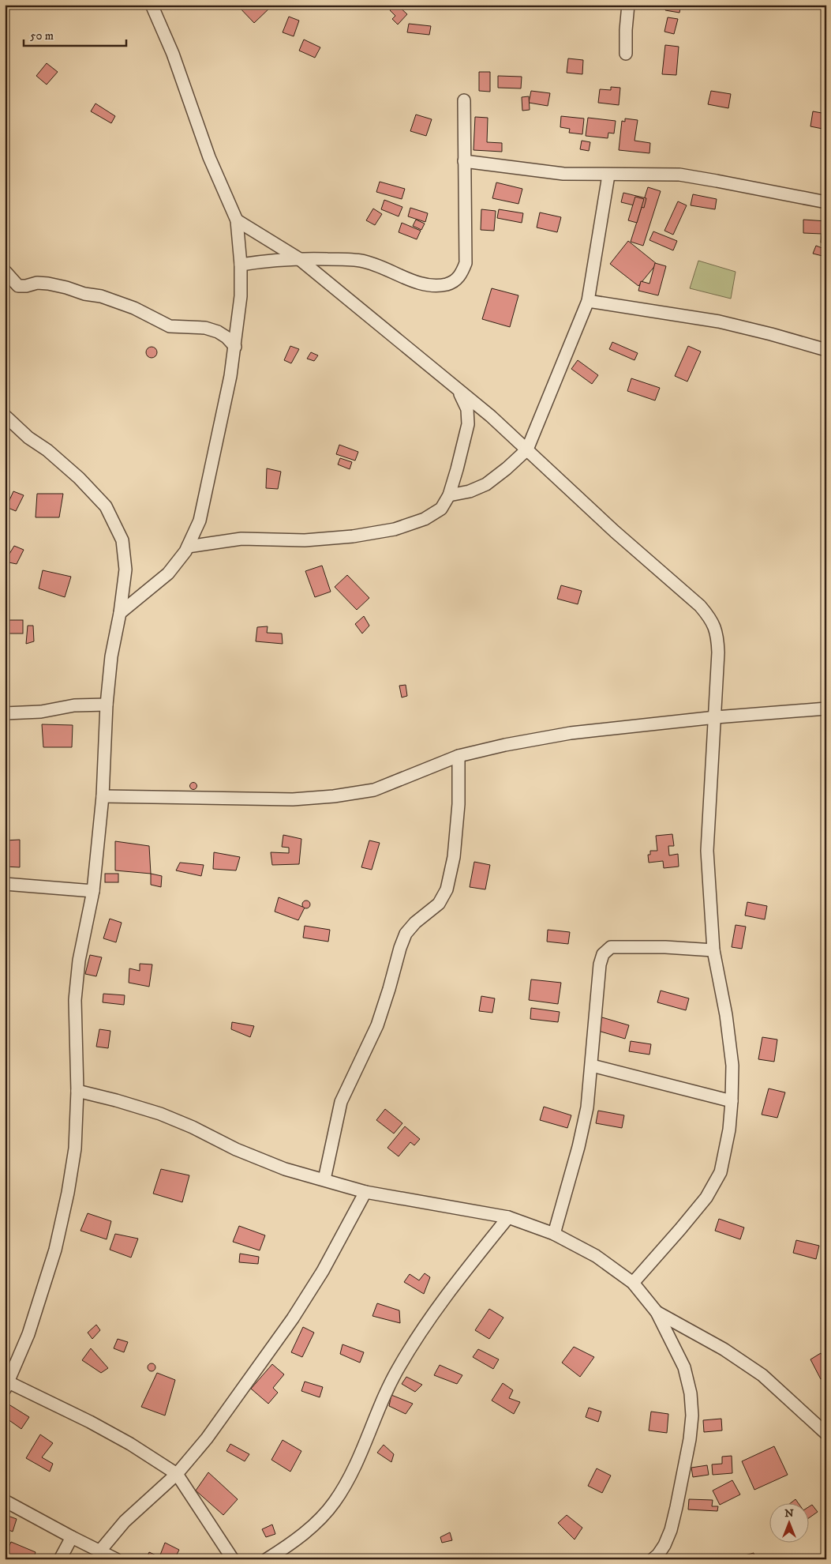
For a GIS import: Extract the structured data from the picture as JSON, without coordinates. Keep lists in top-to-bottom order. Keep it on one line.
{"scale_bar":"50 m","north":"top"}
